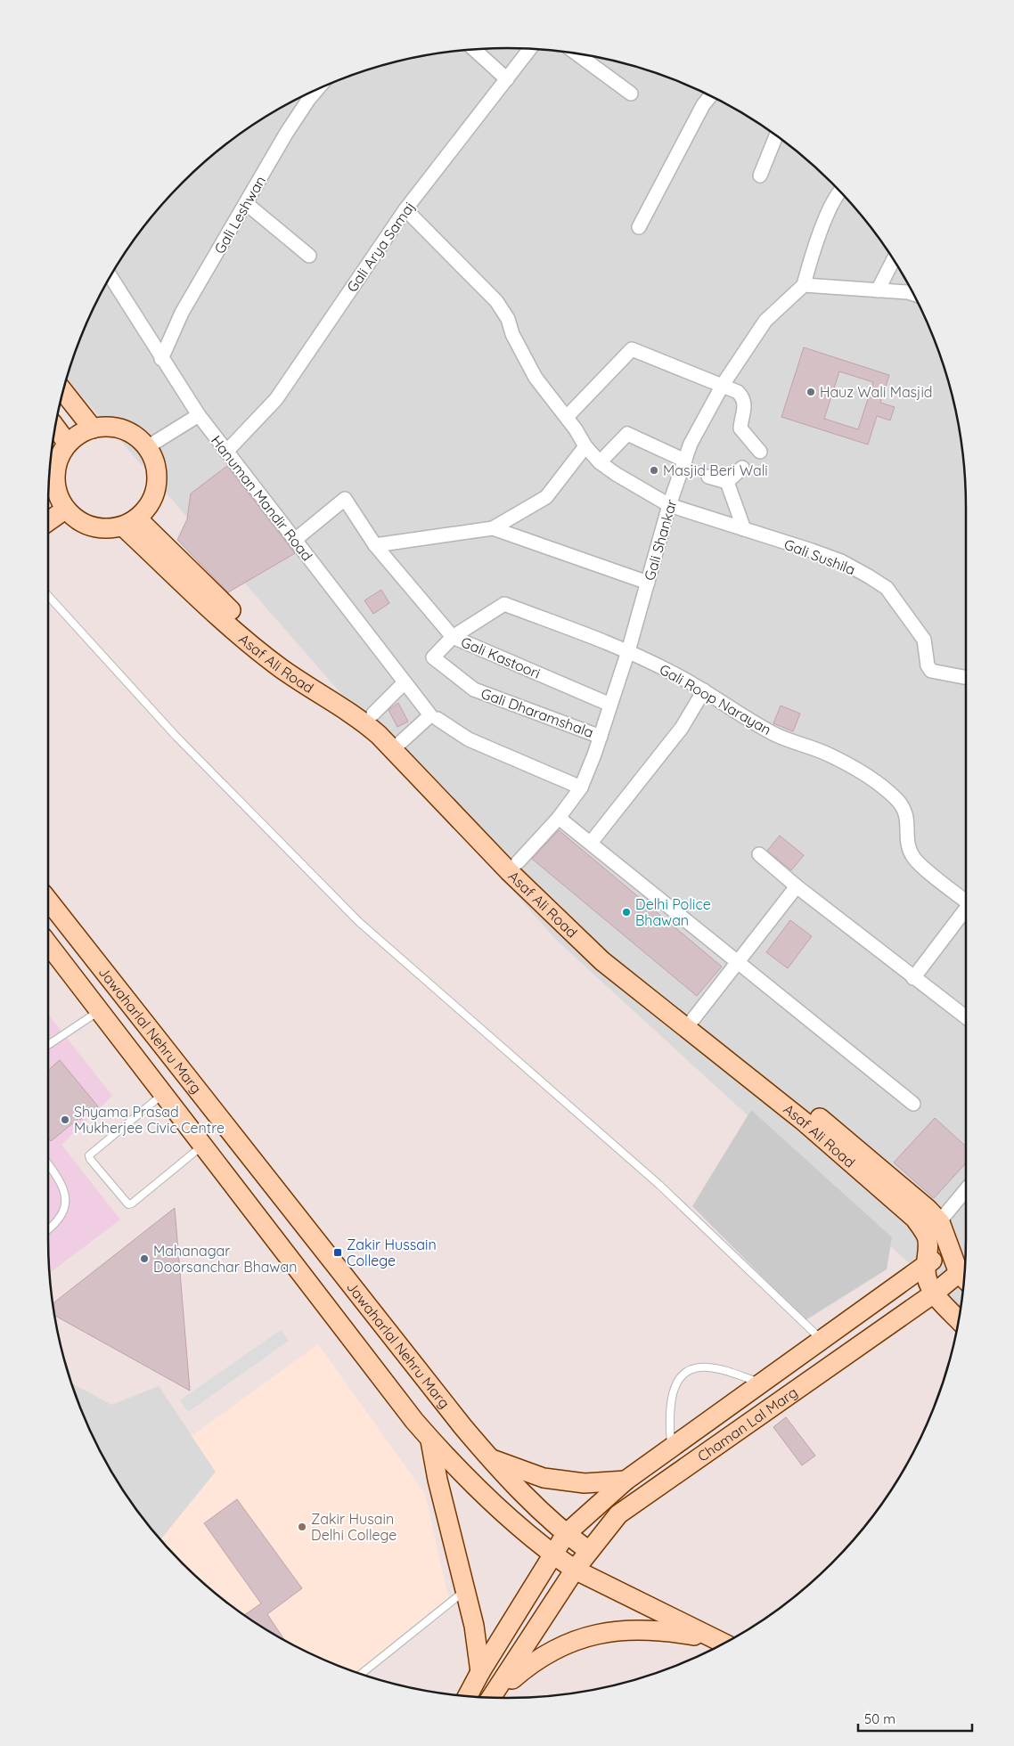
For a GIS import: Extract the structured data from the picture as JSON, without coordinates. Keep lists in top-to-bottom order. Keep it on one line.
{"streets":{"main road":["Asaf Ali Road","Jawaharlal Nehru Marg","Chaman Lal Marg"],"street":["Gali Leshwan","Gali Arya Samaj","Hanuman Mandir Road","Gali Shankar","Gali Sushila","Gali Kastoori","Gali Roop Narayan","Gali Dharamshala"]},"crossings":[["Gali Leshwan","Hanuman Mandir Road"],["Gali Arya Samaj","Hanuman Mandir Road"],["Gali Arya Samaj","Gali Sushila"],["Hanuman Mandir Road","Gali Shankar"],["Hanuman Mandir Road","Gali Kastoori"],["Gali Shankar","Gali Sushila"],["Gali Shankar","Gali Kastoori"],["Gali Shankar","Asaf Ali Road"],["Gali Shankar","Gali Roop Narayan"],["Gali Shankar","Gali Dharamshala"],["Gali Kastoori","Gali Roop Narayan"],["Gali Kastoori","Gali Dharamshala"],["Asaf Ali Road","Chaman Lal Marg"],["Gali Roop Narayan","Gali Dharamshala"],["Jawaharlal Nehru Marg","Chaman Lal Marg"]],"places":{"other":["Hauz Wali Masjid","Masjid Beri Wali","Delhi Police Bhawan","Shyama Prasad Mukherjee Civic Centre","Mahanagar Doorsanchar Bhawan","Zakir Husain Delhi College"],"transit":["Zakir Hussain College"]},"scale_bar":"50 m"}
